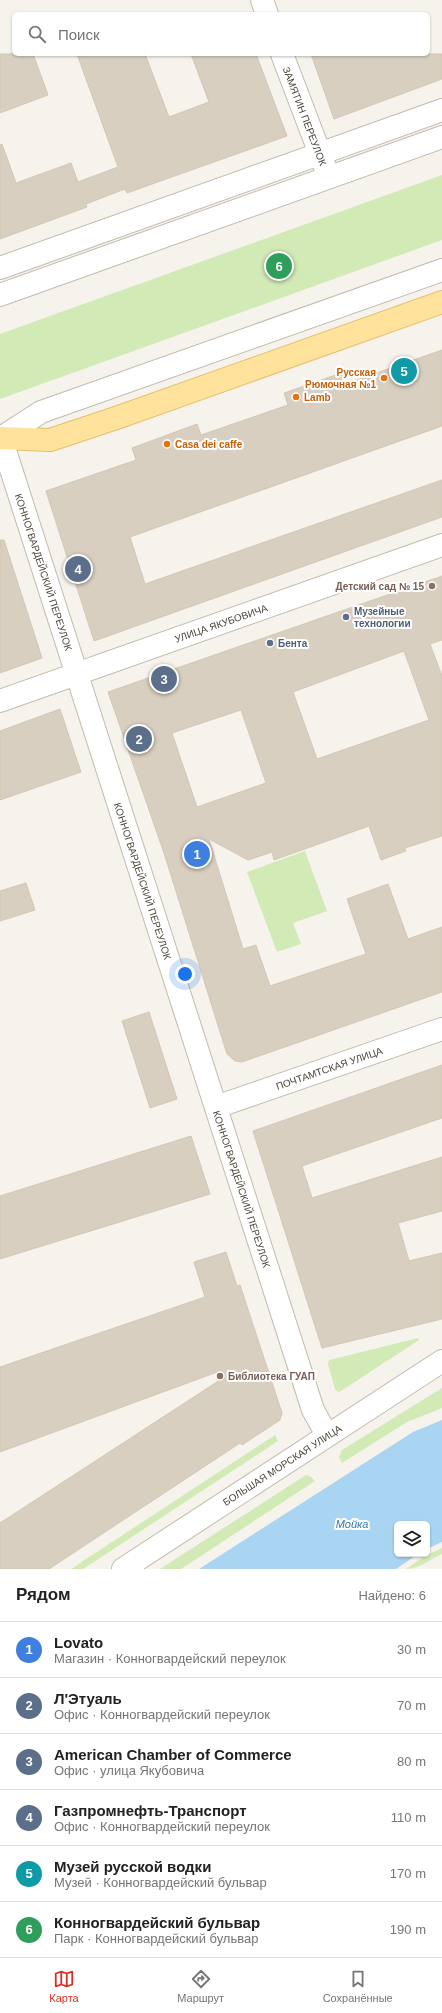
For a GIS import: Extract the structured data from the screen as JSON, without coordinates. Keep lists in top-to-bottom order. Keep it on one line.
{"streets":{"street":["ЗАМЯТИН ПЕРЕУЛОК","КОННОГВАРДЕЙСКИЙ ПЕРЕУЛОК","УЛИЦА ЯКУБОВИЧА","ПОЧТАМТСКАЯ УЛИЦА","БОЛЬШАЯ МОРСКАЯ УЛИЦА"]},"crossings":[["КОННОГВАРДЕЙСКИЙ ПЕРЕУЛОК","УЛИЦА ЯКУБОВИЧА"],["КОННОГВАРДЕЙСКИЙ ПЕРЕУЛОК","ПОЧТАМТСКАЯ УЛИЦА"],["КОННОГВАРДЕЙСКИЙ ПЕРЕУЛОК","БОЛЬШАЯ МОРСКАЯ УЛИЦА"]],"water":["Мойка"],"places":["Русская Рюмочная №1","Lamb","Casa dei caffe","Детский сад № 15","Музейные технологии","Бента","Библиотека ГУАП"],"page":{"search":"Поиск","pins":["6","5","4","3","2","1"],"heading":["Рядом","Найдено: 6"],"list":[{"mark":"1","name":"Lovato","note":"Магазин · Конногвардейский переулок","value":"30 m"},{"mark":"2","name":"Л'Этуаль","note":"Офис · Конногвардейский переулок","value":"70 m"},{"mark":"3","name":"American Chamber of Commerce","note":"Офис · улица Якубовича","value":"80 m"},{"mark":"4","name":"Газпромнефть-Транспорт","note":"Офис · Конногвардейский переулок","value":"110 m"},{"mark":"5","name":"Музей русской водки","note":"Музей · Конногвардейский бульвар","value":"170 m"},{"mark":"6","name":"Конногвардейский бульвар","note":"Парк · Конногвардейский бульвар","value":"190 m"}],"nav":["Карта","Маршрут","Сохранённые"]}}
